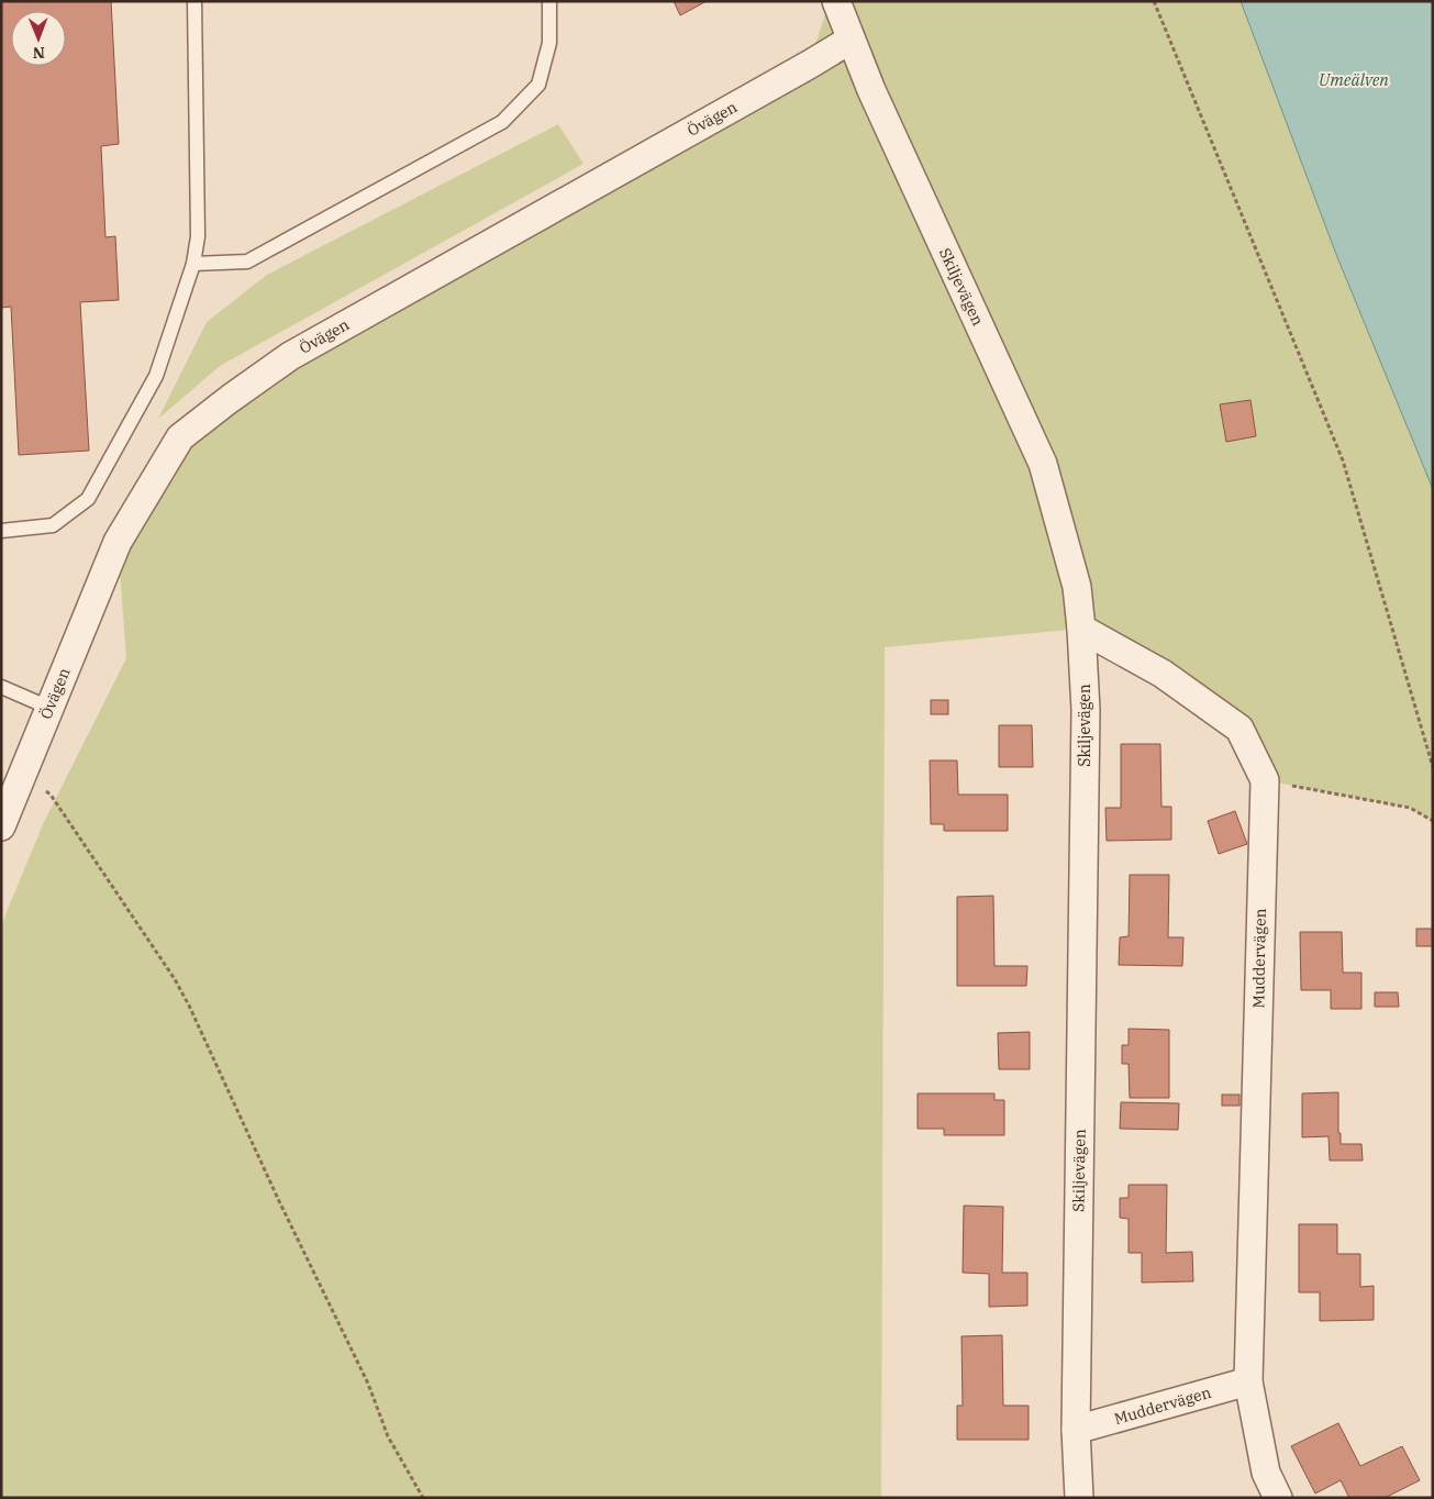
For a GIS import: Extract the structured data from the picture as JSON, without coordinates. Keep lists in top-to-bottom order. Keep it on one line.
{"streets":{"street":["Övägen","Skiljevägen","Muddervägen"]},"crossings":[["Övägen","Skiljevägen"],["Skiljevägen","Muddervägen"]],"water":["Umeälven"],"north":"bottom"}
